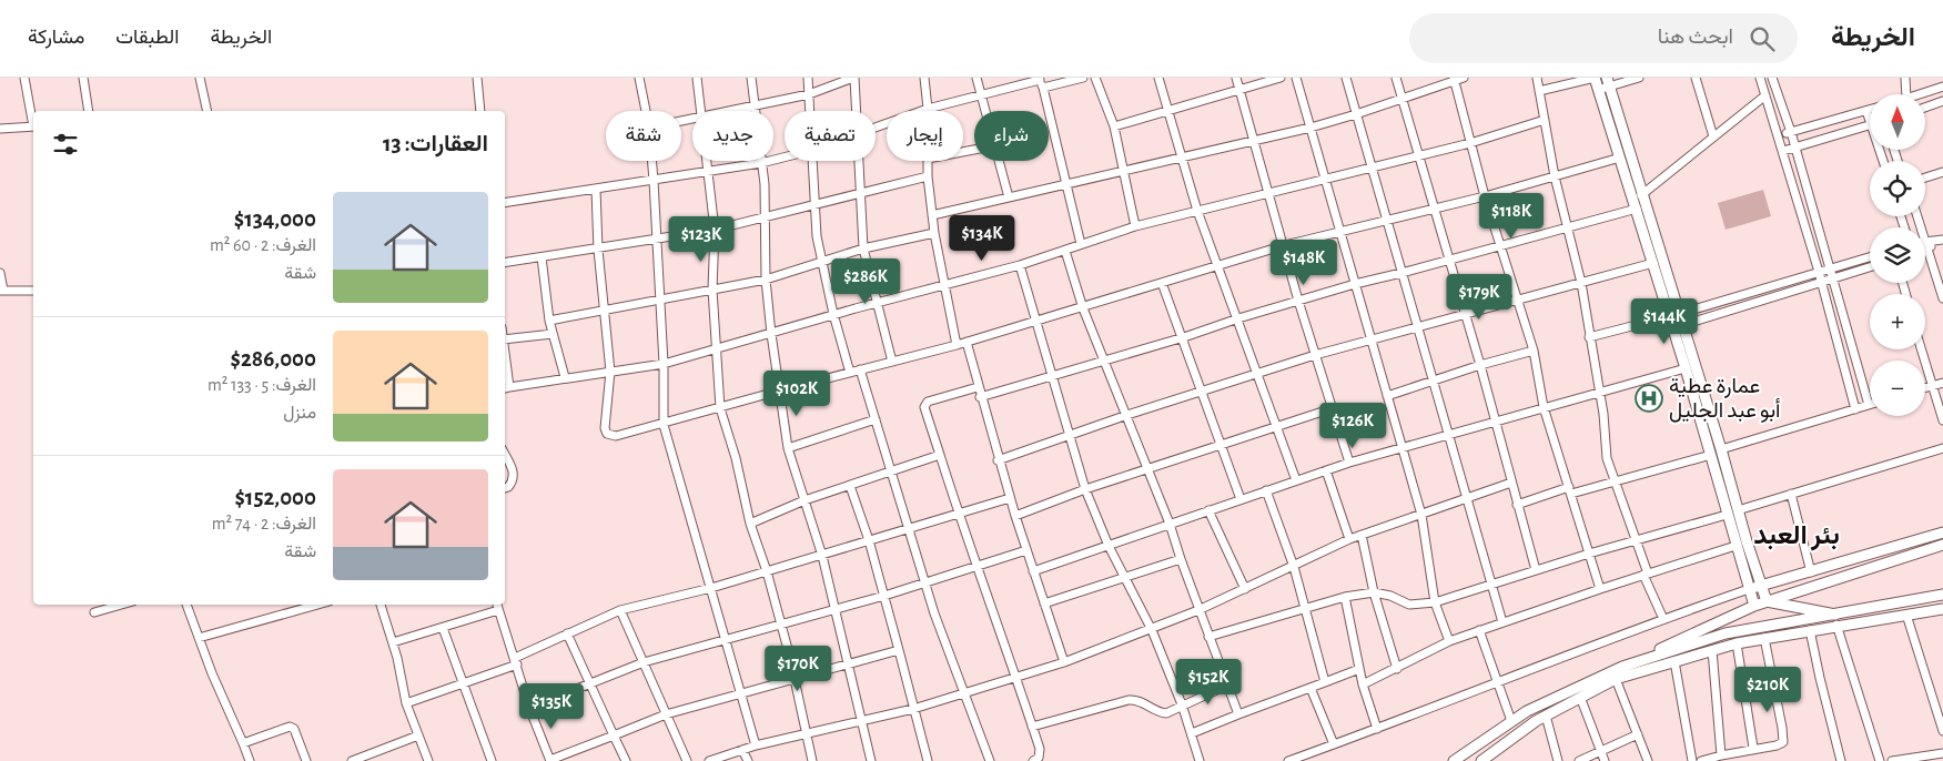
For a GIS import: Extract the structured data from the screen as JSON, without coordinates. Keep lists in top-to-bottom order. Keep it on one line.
{"districts":["بئر العبد"],"places":{"hospital":["عمارة عطية أبو عبد الجليل"]},"north":"top","page":{"header":"الخريطة","search":"ابحث هنا","nav":["الخريطة","الطبقات","مشاركة"],"map_buttons":["+","−"],"chip":["شراء","إيجار","تصفية","جديد","شقة"],"heading":"العقارات: 13","list":[{"name":"$134,000","note":"الغرف: 2 · 60 m² · شقة"},{"name":"$286,000","note":"الغرف: 5 · 133 m² · منزل"},{"name":"$152,000","note":"الغرف: 2 · 74 m² · شقة"}],"price":["$118K","$134K","$123K","$148K","$286K","$179K","$144K","$102K","$126K","$170K","$152K","$210K","$135K"]}}
